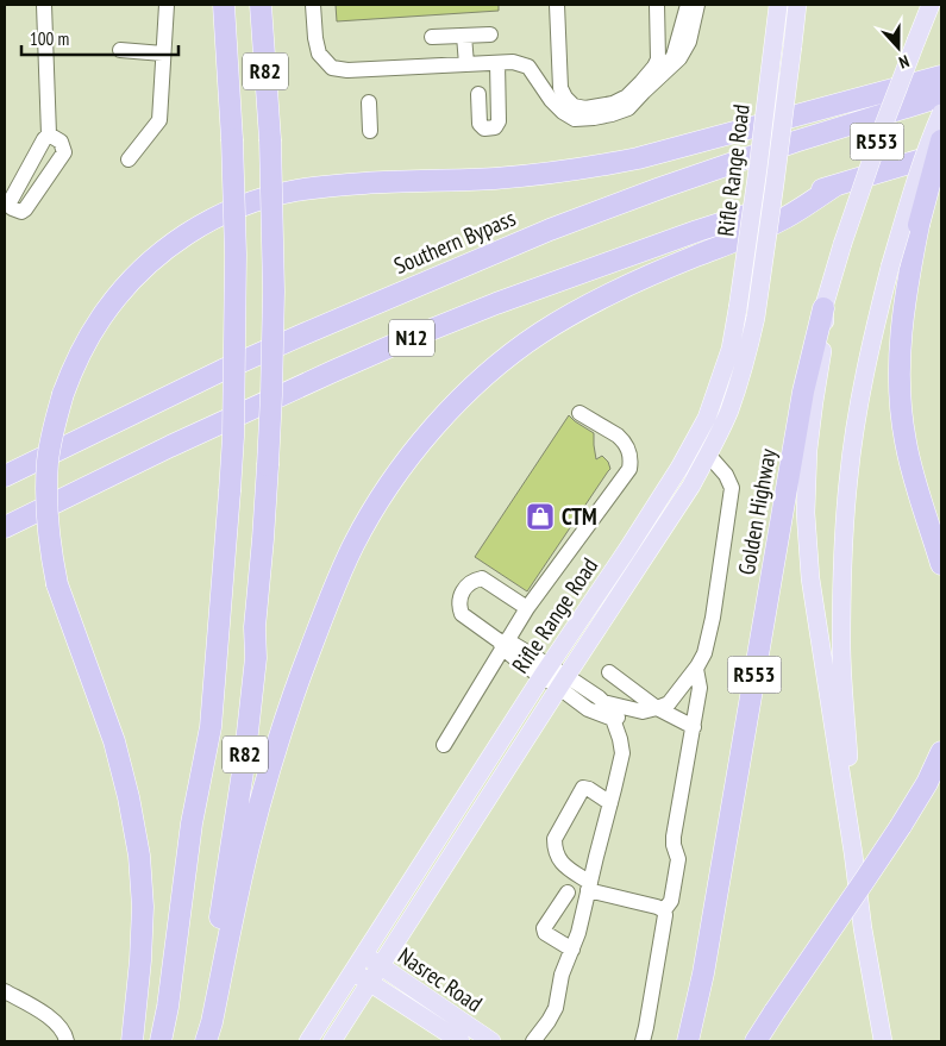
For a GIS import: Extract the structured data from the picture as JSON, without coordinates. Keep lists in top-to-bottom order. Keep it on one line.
{"streets":{"highway":["R82","R553","Southern Bypass","N12","Golden Highway"],"main road":["Rifle Range Road","Nasrec Road"]},"crossings":[["Rifle Range Road","Nasrec Road"]],"places":{"shop":["CTM"]},"scale_bar":"100 m","north":"bottom"}
